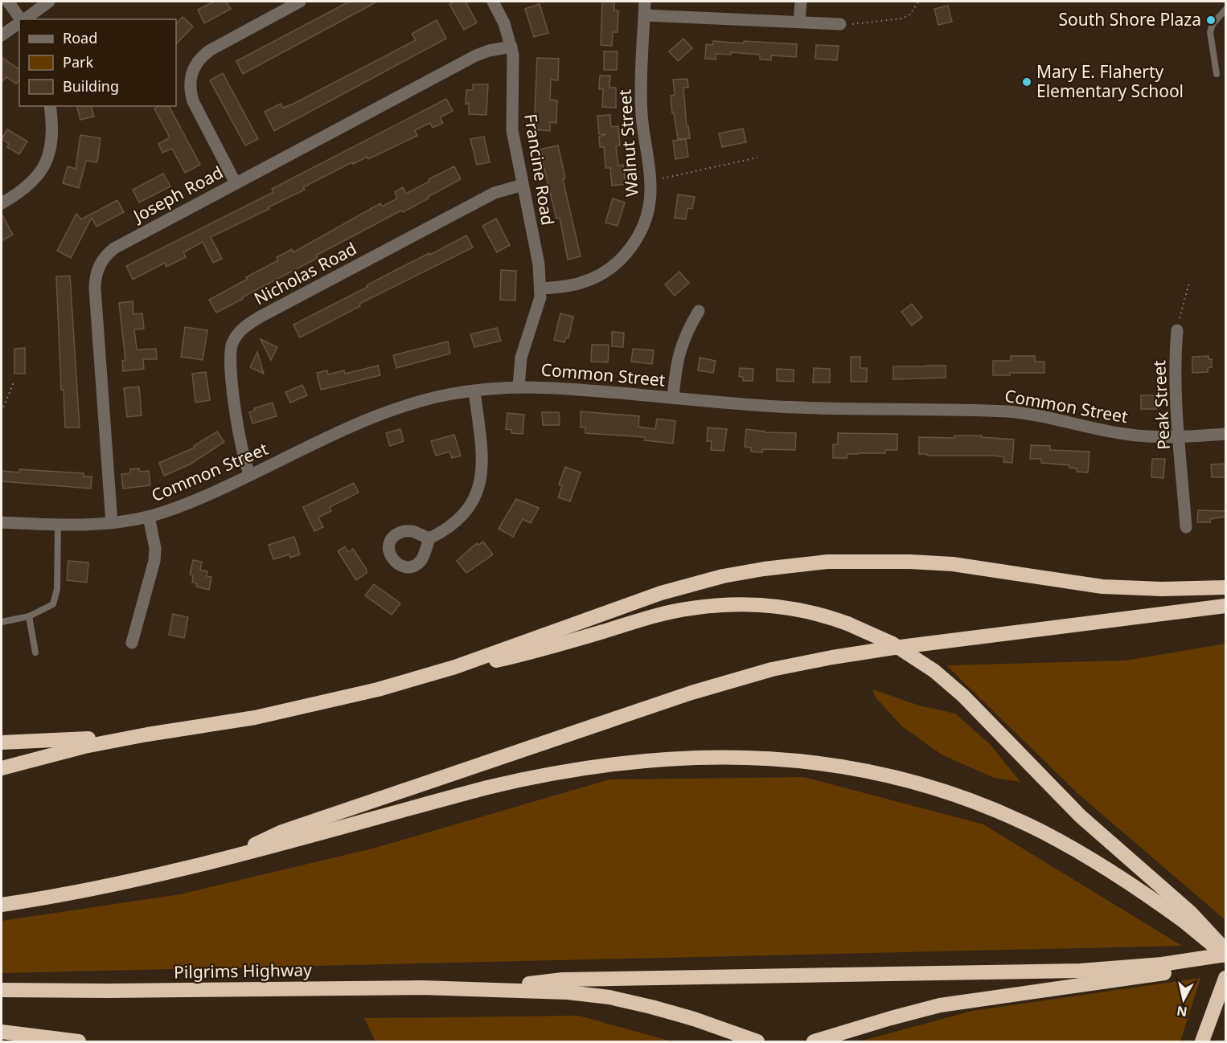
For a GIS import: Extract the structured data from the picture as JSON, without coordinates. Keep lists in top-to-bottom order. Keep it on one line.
{"streets":{"highway":["Pilgrims Highway"],"street":["Walnut Street","Francine Road","Joseph Road","Nicholas Road","Common Street","Peak Street"]},"crossings":[["Walnut Street","Francine Road"],["Francine Road","Joseph Road"],["Francine Road","Nicholas Road"],["Joseph Road","Common Street"],["Nicholas Road","Common Street"],["Common Street","Peak Street"]],"places":["South Shore Plaza","Mary E. Flaherty Elementary School"],"legend":["Road","Park","Building"],"north":"bottom"}
